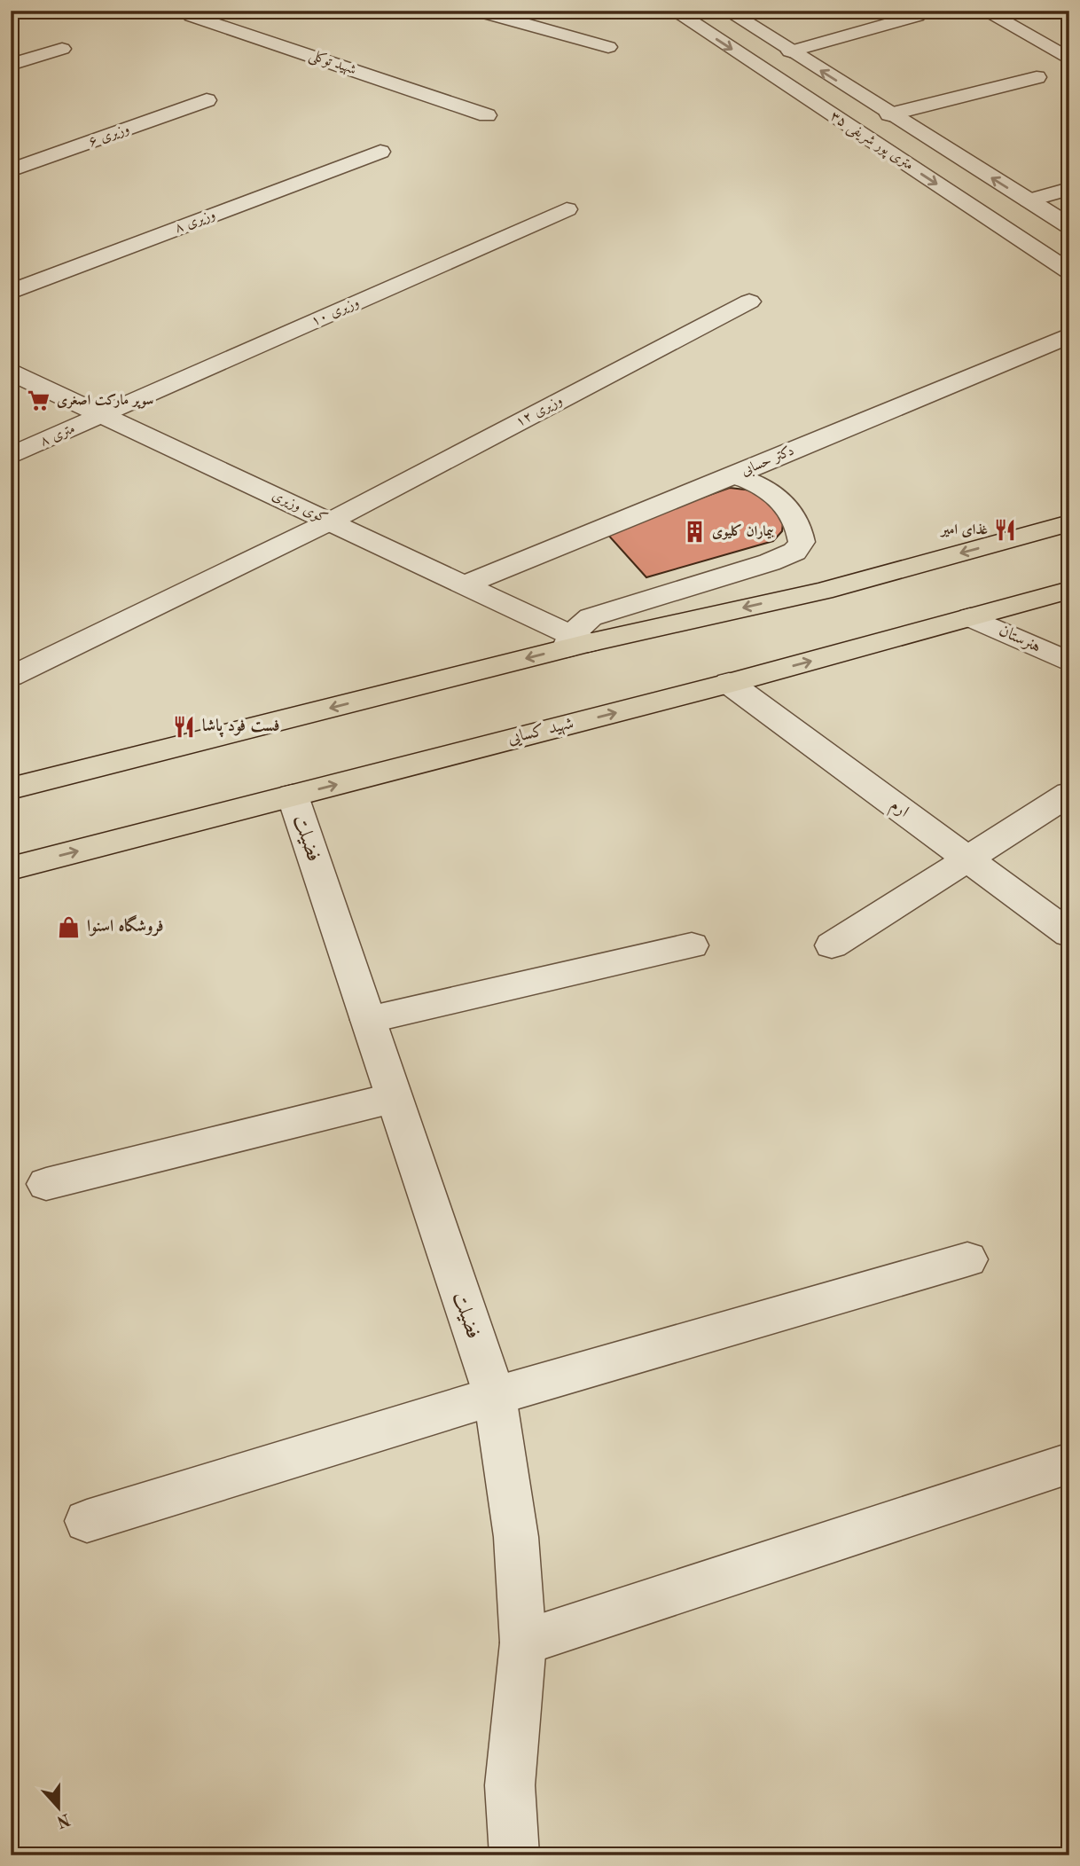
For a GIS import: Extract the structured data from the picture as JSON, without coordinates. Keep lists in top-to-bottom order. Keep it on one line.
{"streets":{"main road":["شهید کسایی"],"street":["شهید توکلی","وزیری ۶","۳۵ متری پور شریفی","وزیری ۸","وزیری ۱۰","وزيری ۱۲","متری ۸","دکتر حسابی","کوی وزیری","هنرستان","ارم","فضیلت"]},"crossings":[["وزیری ۱۰","متری ۸"],["وزیری ۱۰","کوی وزیری"],["وزيری ۱۲","کوی وزیری"],["متری ۸","کوی وزیری"],["دکتر حسابی","کوی وزیری"],["هنرستان","شهید کسایی"],["شهید کسایی","ارم"],["شهید کسایی","فضیلت"]],"places":{"supermarket":["سوپر مارکت اصغری"],"restaurant":["غذای امیر","فست فود پاشا"],"building":["بیماران کلیوی"],"shop":["فروشگاه اسنوا"]},"north":"bottom"}
